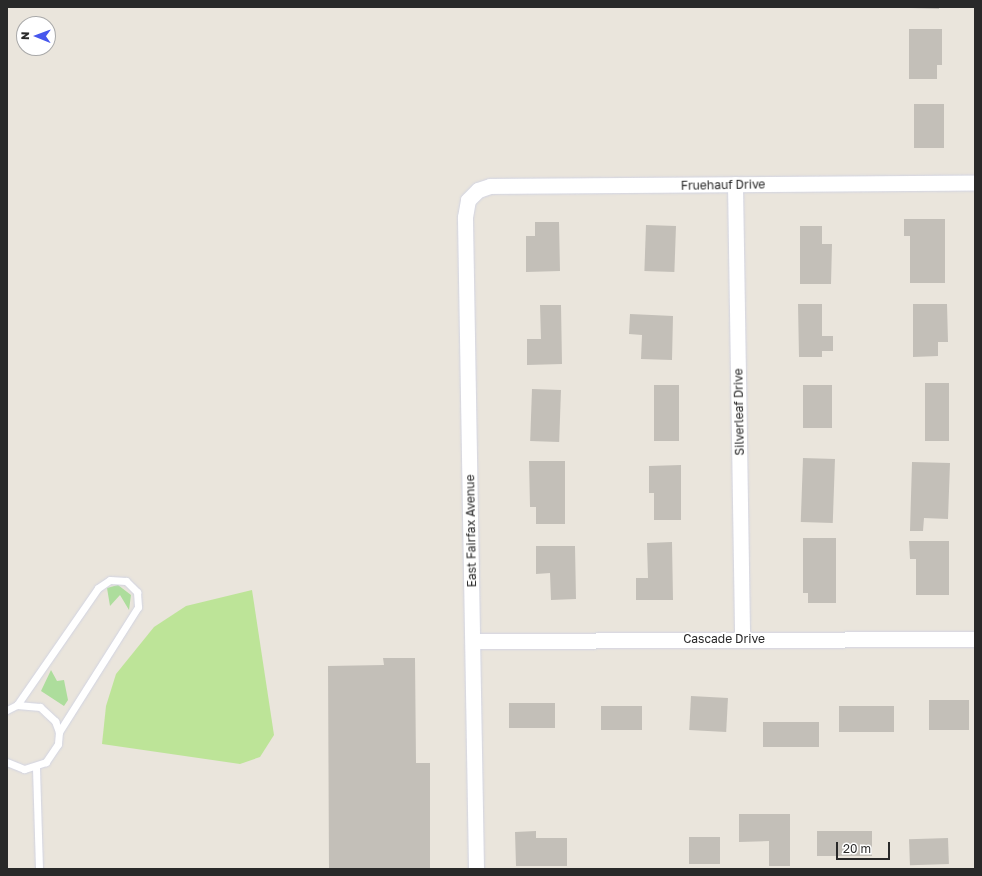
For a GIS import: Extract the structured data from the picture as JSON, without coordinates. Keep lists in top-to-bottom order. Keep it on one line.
{"streets":{"street":["Fruehauf Drive","Silverleaf Drive","East Fairfax Avenue","Cascade Drive"]},"crossings":[["Fruehauf Drive","Silverleaf Drive"],["Fruehauf Drive","East Fairfax Avenue"],["Silverleaf Drive","Cascade Drive"],["East Fairfax Avenue","Cascade Drive"]],"scale_bar":"20 m","north":"left"}
